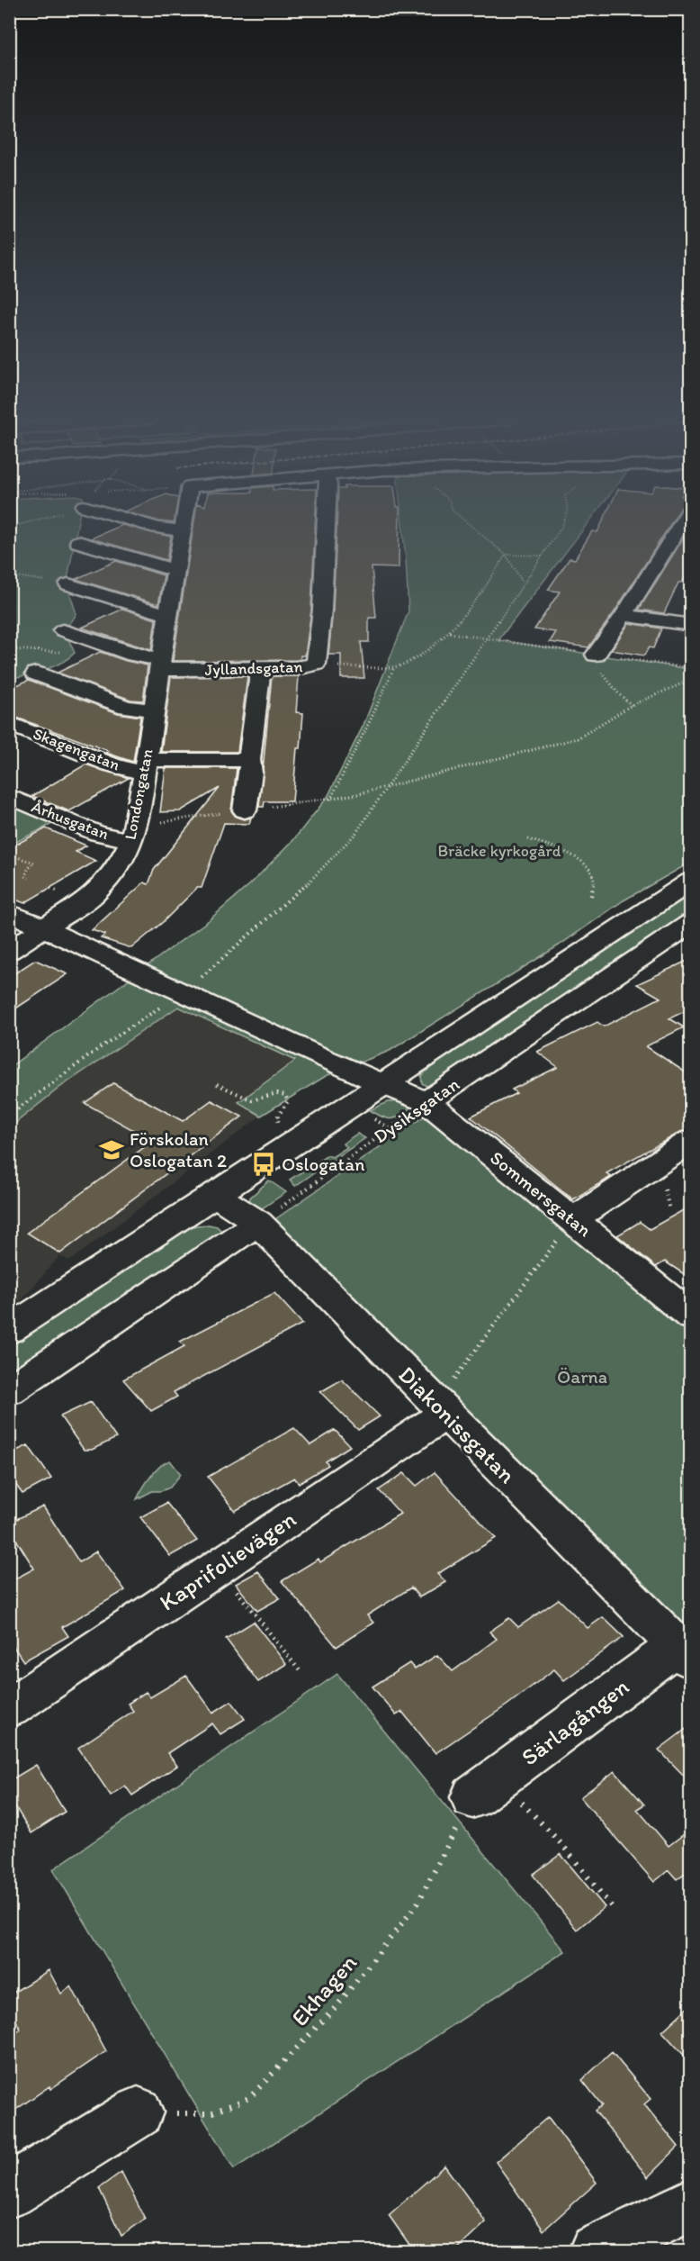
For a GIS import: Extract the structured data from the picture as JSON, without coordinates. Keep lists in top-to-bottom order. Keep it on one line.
{"streets":{"street":["Jyllandsgatan","Skagengatan","Londongatan","Århusgatan","Dysiksgatan","Sommersgatan","Diakonissgatan","Kaprifolievägen","Särlagången"],"path":["Ekhagen"]},"crossings":[["Jyllandsgatan","Londongatan"],["Skagengatan","Londongatan"],["Londongatan","Århusgatan"],["Dysiksgatan","Sommersgatan"],["Dysiksgatan","Diakonissgatan"],["Diakonissgatan","Kaprifolievägen"],["Diakonissgatan","Särlagången"],["Särlagången","Ekhagen"]],"parks":["Bräcke kyrkogård","Öarna"],"places":{"school or university":["Förskolan Oslogatan 2"],"bus stop":["Oslogatan"]}}
